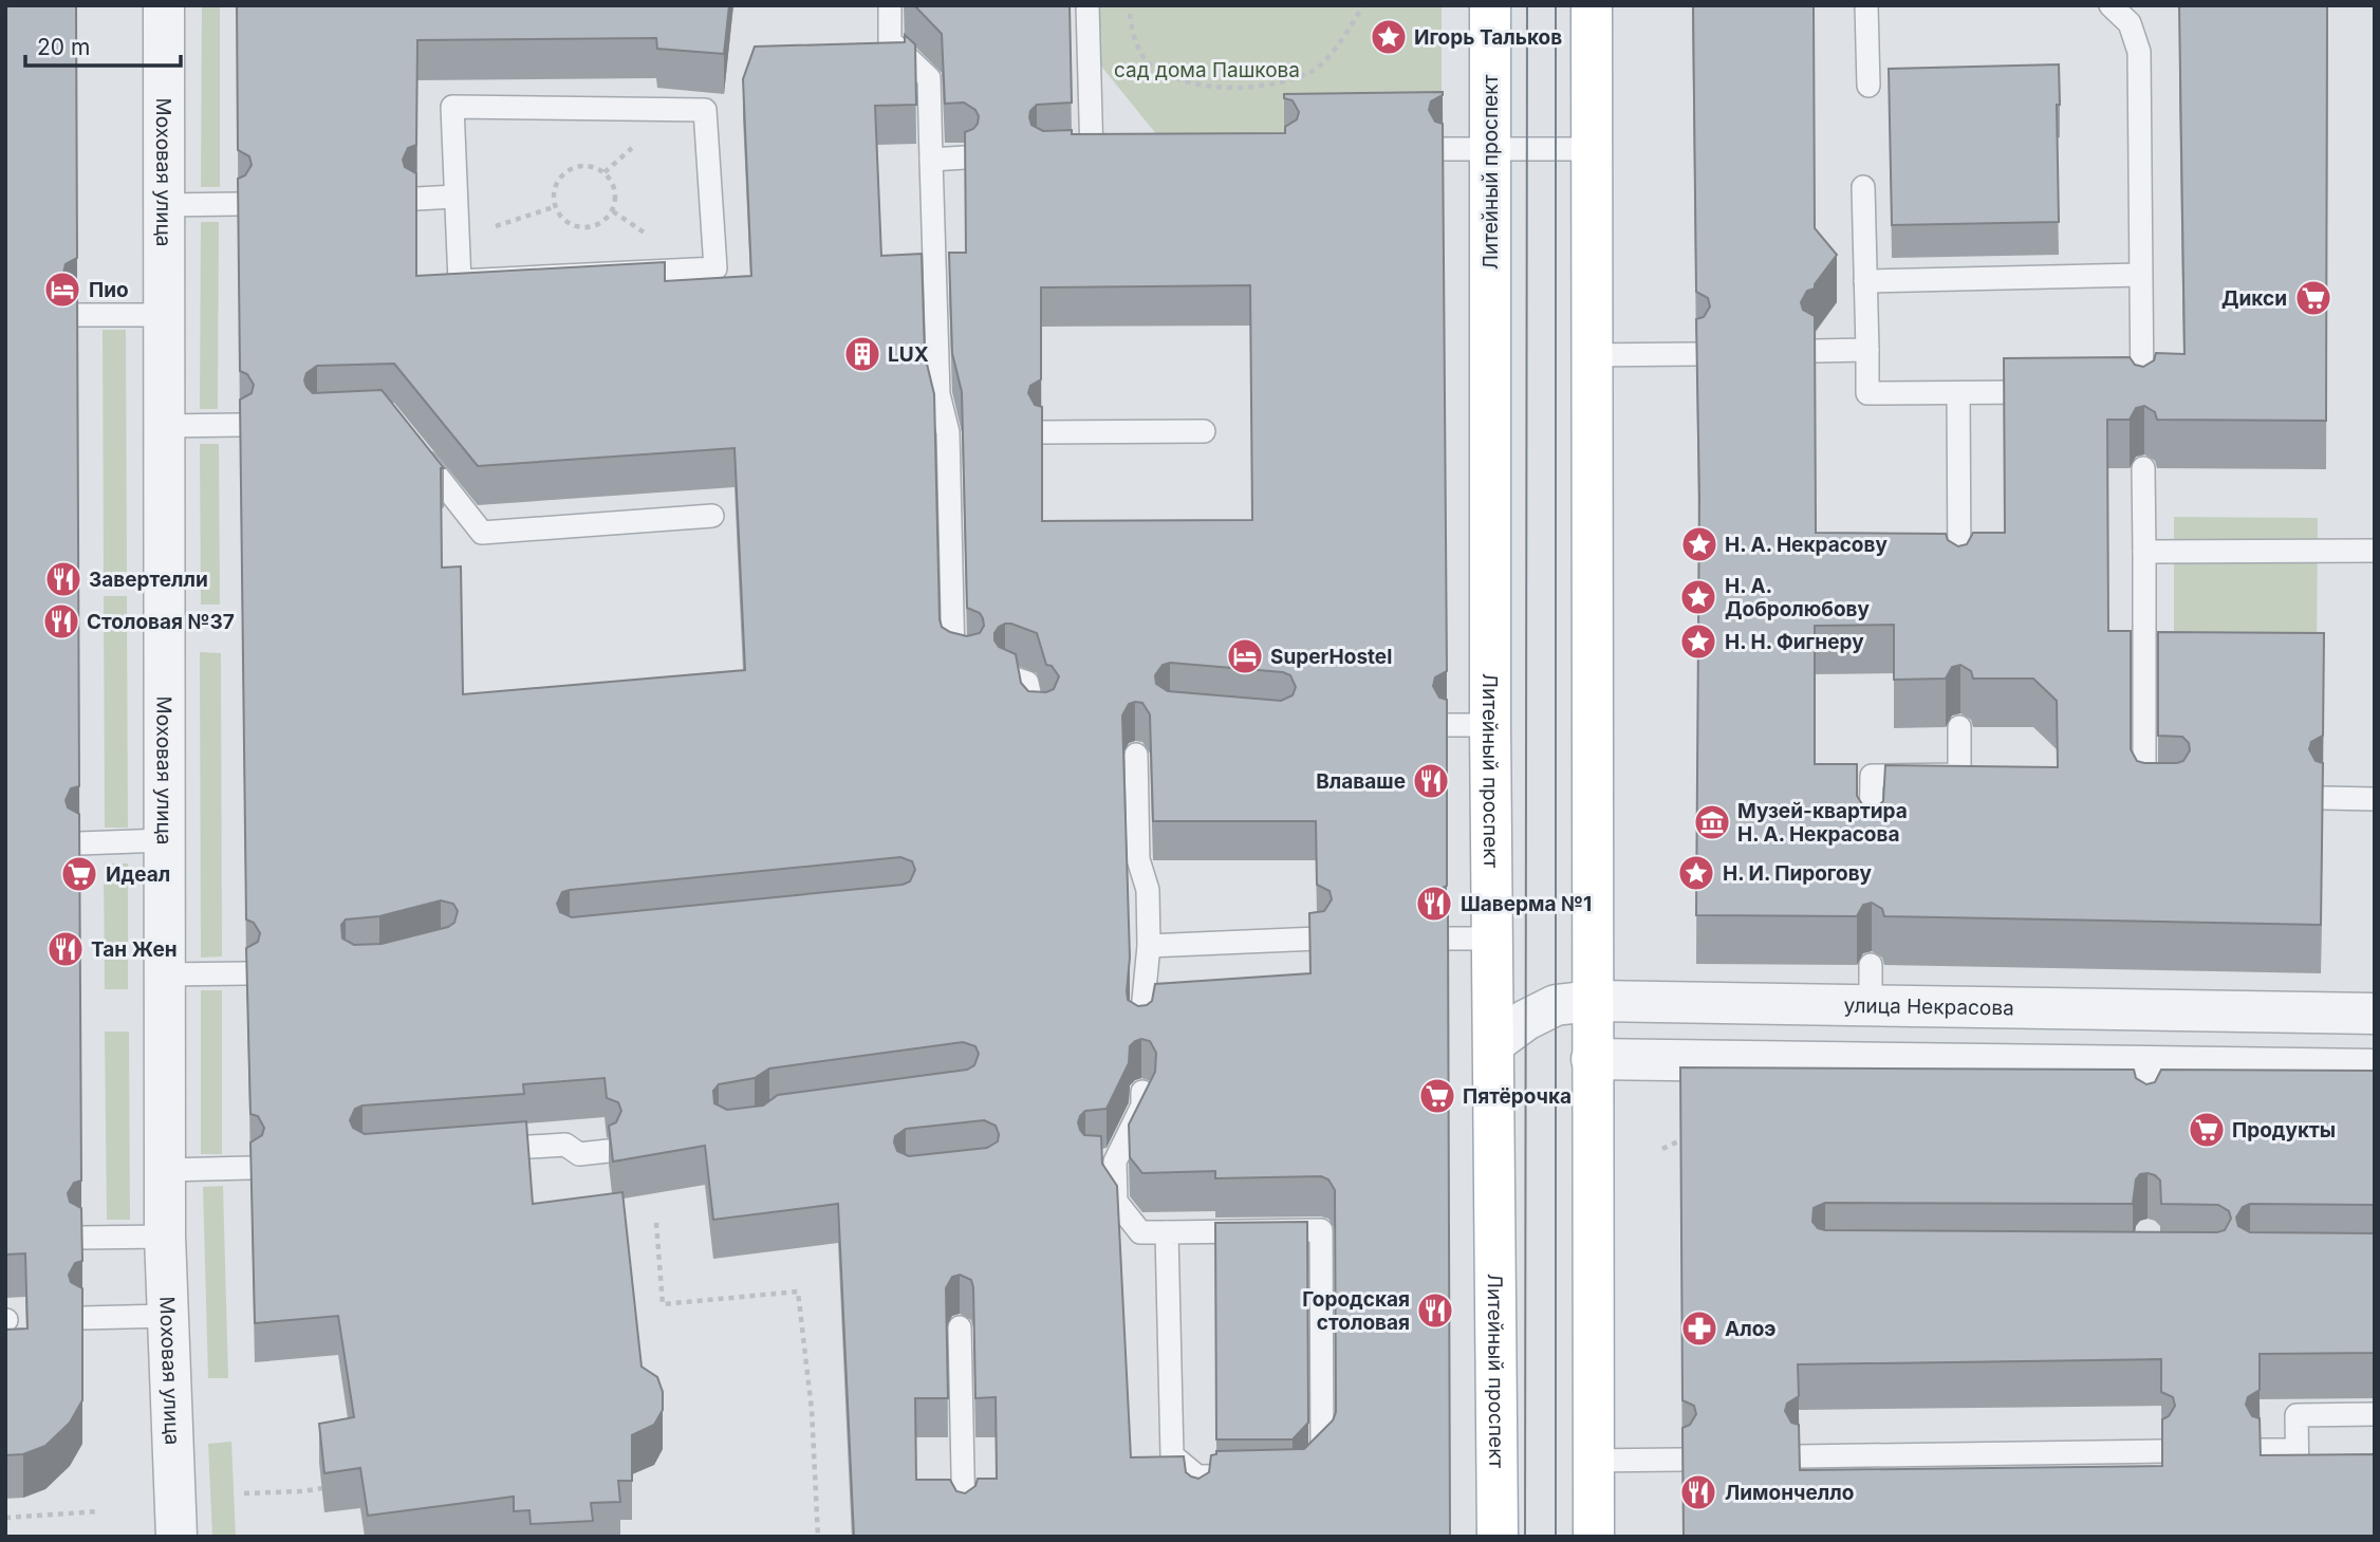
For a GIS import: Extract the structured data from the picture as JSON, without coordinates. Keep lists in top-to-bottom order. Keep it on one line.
{"streets":{"main road":["Литейный проспект"],"street":["Моховая улица","улица Некрасова"]},"crossings":[["Литейный проспект","улица Некрасова"]],"parks":["сад дома Пашкова"],"places":{"place":["Игорь Тальков","Н. А. Некрасову","Н. А. Добролюбову","Н. Н. Фигнеру","Н. И. Пирогову"],"hotel":["Пио","SuperHostel"],"supermarket":["Дикси","Идеал","Пятёрочка","Продукты"],"building":["LUX"],"restaurant":["Завертелли","Столовая №37","Влаваше","Шаверма №1","Тан Жен","Городская столовая","Лимончелло"],"museum":["Музей-квартира Н. А. Некрасова"],"pharmacy":["Алоэ"]},"scale_bar":"20 m"}
